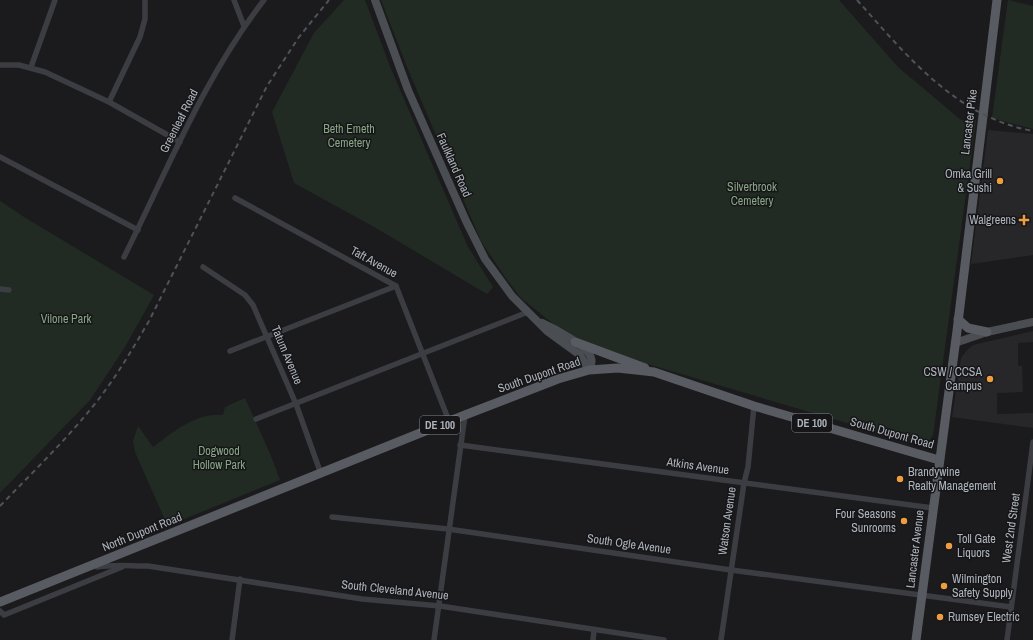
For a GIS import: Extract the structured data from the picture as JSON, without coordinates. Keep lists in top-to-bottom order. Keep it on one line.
{"streets":{"main road":["Lancaster Pike","Faulkland Road","South Dupont Road","DE 100","North Dupont Road","Lancaster Avenue"],"street":["Greenleaf Road","Taft Avenue","Tatum Avenue","Atkins Avenue","Watson Avenue","West 2nd Street","South Ogle Avenue","South Cleveland Avenue"]},"crossings":[["Lancaster Pike","Lancaster Avenue"],["Faulkland Road","South Dupont Road"],["Taft Avenue","South Dupont Road"],["Tatum Avenue","South Dupont Road"],["South Dupont Road","Watson Avenue"],["South Dupont Road","North Dupont Road"],["South Dupont Road","Lancaster Avenue"],["Atkins Avenue","Watson Avenue"],["Atkins Avenue","Lancaster Avenue"],["Watson Avenue","South Ogle Avenue"],["West 2nd Street","South Ogle Avenue"],["North Dupont Road","South Cleveland Avenue"],["South Ogle Avenue","Lancaster Avenue"]],"parks":["Beth Emeth Cemetery","Silverbrook Cemetery","Vilone Park","Dogwood Hollow Park"],"places":{"other":["Omka Grill & Sushi","CSW / CCSA Campus","Brandywine Realty Management","Four Seasons Sunrooms","Toll Gate Liquors","Wilmington Safety Supply","Rumsey Electric"],"health":["Walgreens"]}}
